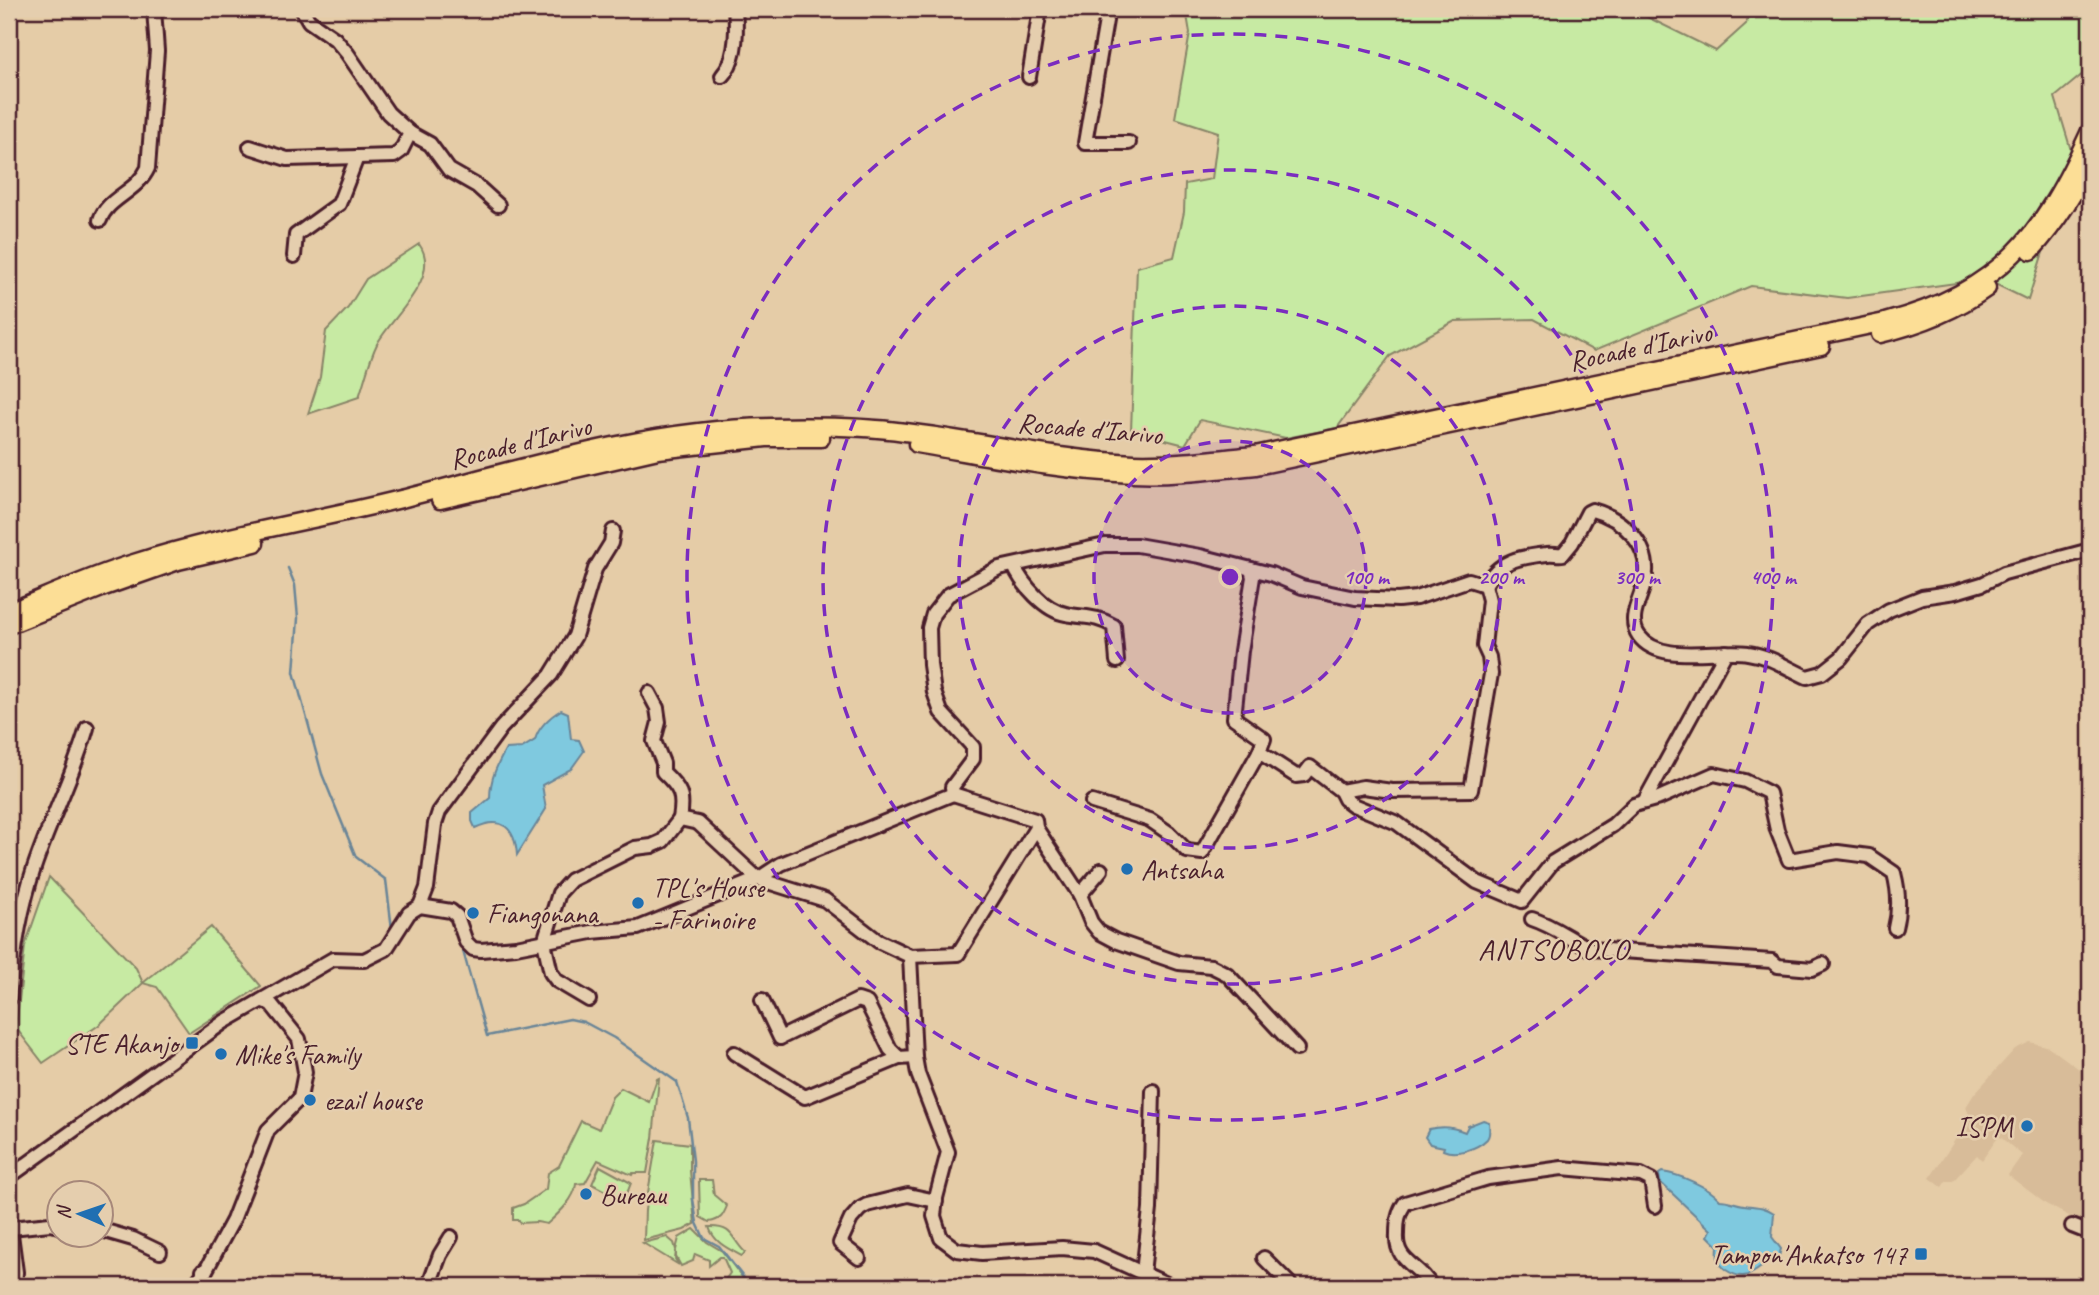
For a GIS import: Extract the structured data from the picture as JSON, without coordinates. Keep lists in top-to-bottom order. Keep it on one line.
{"streets":{"main road":["Rocade d'Iarivo"]},"districts":["ANTSOBOLO"],"places":{"other":["Antsaha","TPL's House - Farinoire","Fiangonana","Mike's Family","ezail house","ISPM","Bureau"],"transit":["STE Akanjo","Tampon'Ankatso 147"]},"north":"left","rings":["100 m","200 m","300 m","400 m"]}
